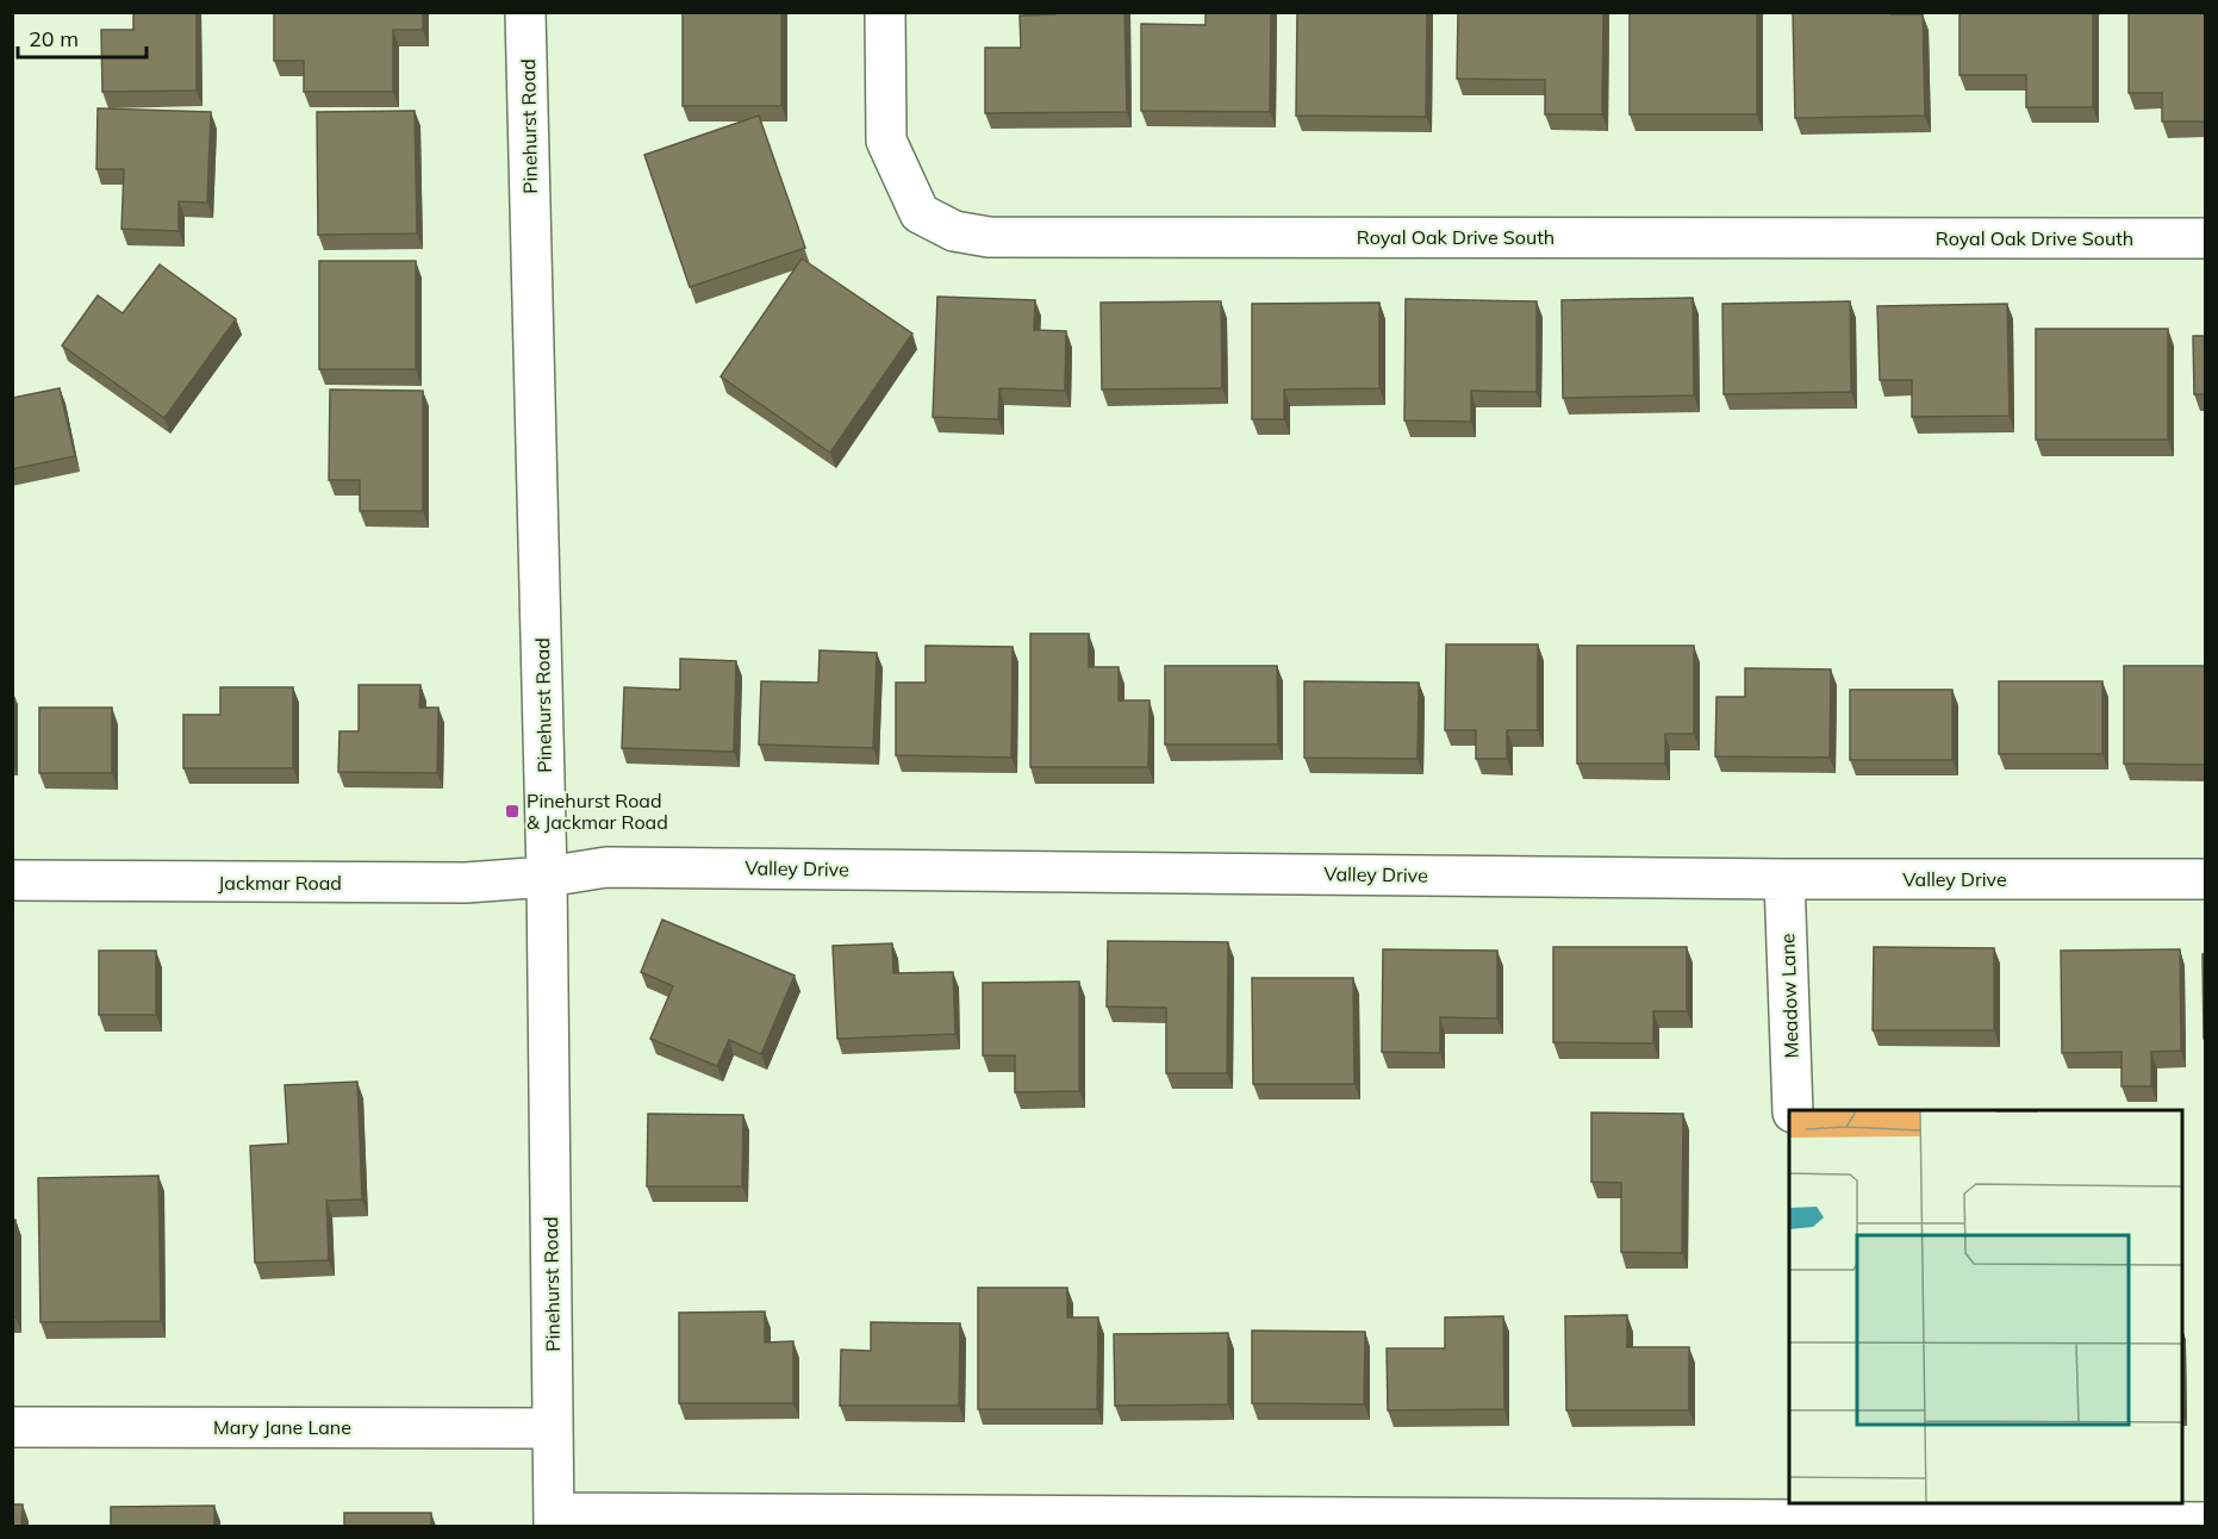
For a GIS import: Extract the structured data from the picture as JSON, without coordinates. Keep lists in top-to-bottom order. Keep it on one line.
{"streets":{"street":["Pinehurst Road","Royal Oak Drive South","Valley Drive","Jackmar Road","Meadow Lane","Mary Jane Lane"]},"crossings":[["Pinehurst Road","Valley Drive"],["Pinehurst Road","Jackmar Road"],["Pinehurst Road","Mary Jane Lane"],["Valley Drive","Jackmar Road"],["Valley Drive","Meadow Lane"]],"places":{"transit":["Pinehurst Road & Jackmar Road"]},"scale_bar":"20 m"}
